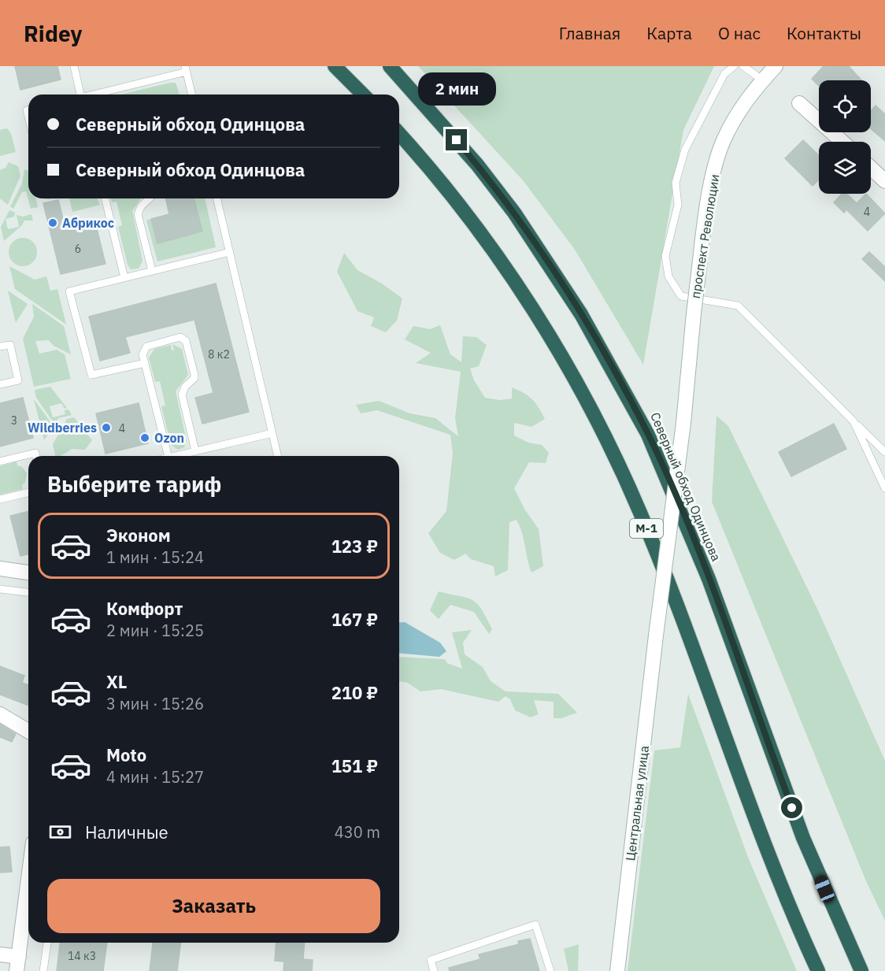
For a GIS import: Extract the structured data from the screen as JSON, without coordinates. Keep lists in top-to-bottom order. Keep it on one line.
{"streets":{"highway":["Северный обход Одинцова","М-1"],"street":["проспект Революции","Центральная улица"]},"crossings":[["проспект Революции","Центральная улица"]],"places":["Абрикос","Wildberries","Ozon"],"house_numbers":["4","6","8 к2","3","4","14 к3"],"page":{"header":"Ridey","nav":["Главная","Карта","О нас","Контакты"],"bubble":"2 мин","banner":["Северный обход Одинцова","Северный обход Одинцова"],"heading":"Выберите тариф","list":[{"name":"Эконом","note":"1 мин · 15:24","value":"123 ₽"},{"name":"Комфорт","note":"2 мин · 15:25","value":"167 ₽"},{"name":"XL","note":"3 мин · 15:26","value":"210 ₽"},{"name":"Moto","note":"4 мин · 15:27","value":"151 ₽"}],"pay":["Наличные","430 m"],"buttons":"Заказать"}}
